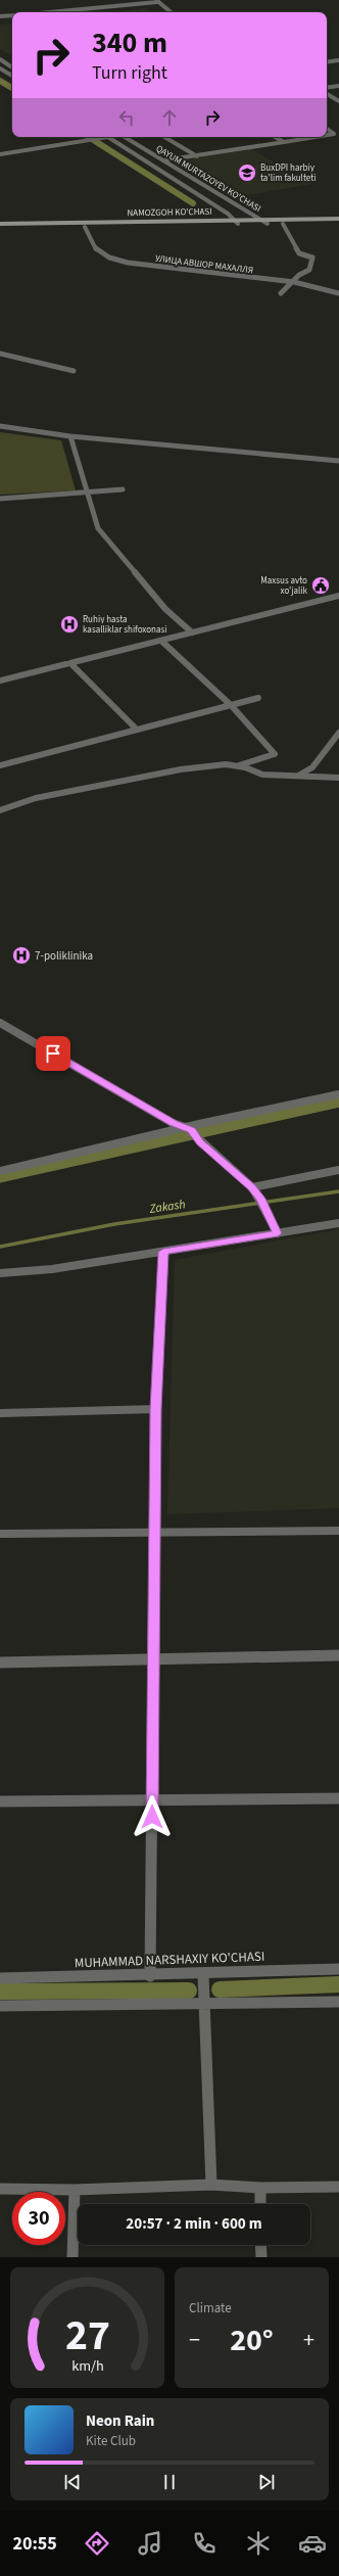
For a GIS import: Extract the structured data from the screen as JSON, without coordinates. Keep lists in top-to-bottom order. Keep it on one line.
{"streets":{"main road":["NAMOZGOH KO'CHASI"],"street":["QAYUM MURTAZOYEV KO'CHASI","УЛИЦА АВШОР МАХАЛЛЯ","MUHAMMAD NARSHAXIY KO'CHASI"]},"crossings":[["QAYUM MURTAZOYEV KO'CHASI","NAMOZGOH KO'CHASI"],["NAMOZGOH KO'CHASI","УЛИЦА АВШОР МАХАЛЛЯ"]],"water":["Zakash"],"places":{"school or university":["BuxDPI harbiy ta'lim fakulteti"],"public building":["Maxsus avto xo'jalik"],"hospital":["Ruhiy hasta kasalliklar shifoxonasi","7-poliklinika"]},"page":{"turn":["340 m","Turn right"],"limit":"30","trip":"20:57 · 2 min · 600 m","tile":"Climate","heat":["−","20°","+"],"song":["Neon Rain","Kite Club"],"tabs":"20:55","gauge":["27","km/h"]}}
